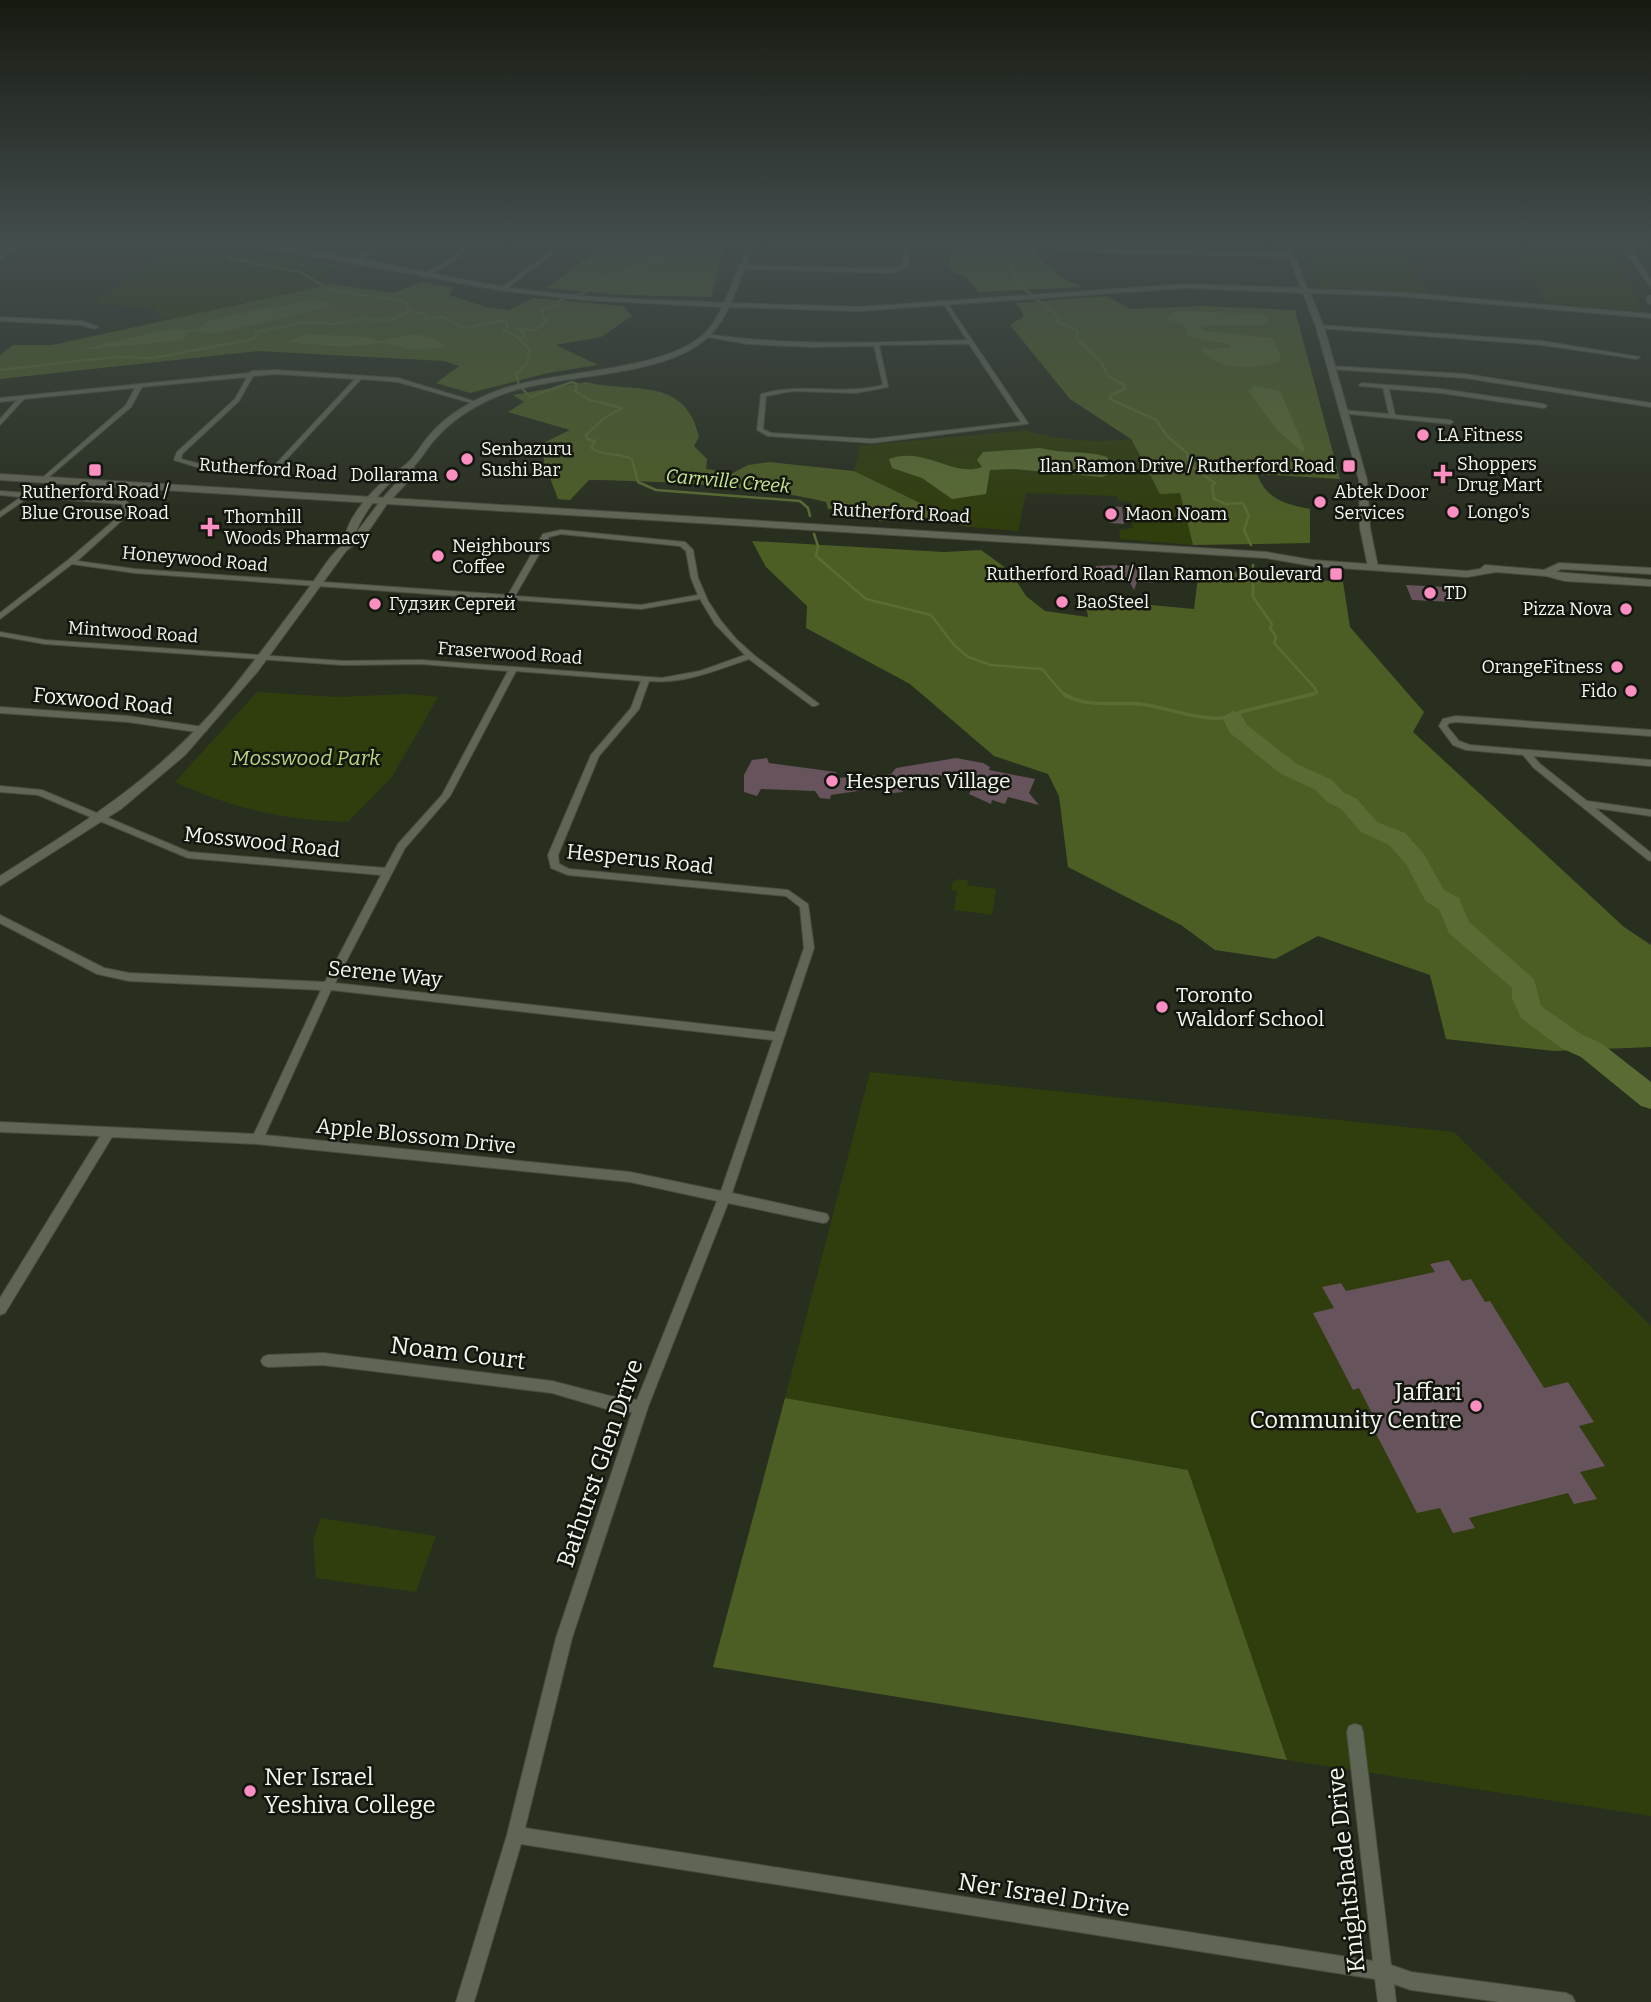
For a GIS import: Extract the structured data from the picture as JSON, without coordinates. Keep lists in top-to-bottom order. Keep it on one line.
{"streets":{"main road":["Rutherford Road"],"street":["Honeywood Road","Mintwood Road","Fraserwood Road","Foxwood Road","Mosswood Road","Hesperus Road","Serene Way","Apple Blossom Drive","Noam Court","Bathurst Glen Drive","Knightshade Drive","Ner Israel Drive"]},"crossings":[["Mintwood Road","Fraserwood Road"],["Fraserwood Road","Hesperus Road"],["Hesperus Road","Bathurst Glen Drive"],["Serene Way","Bathurst Glen Drive"],["Apple Blossom Drive","Bathurst Glen Drive"],["Noam Court","Bathurst Glen Drive"],["Bathurst Glen Drive","Ner Israel Drive"],["Knightshade Drive","Ner Israel Drive"]],"water":["Carrville Creek"],"parks":["Mosswood Park"],"places":{"other":["LA Fitness","Senbazuru Sushi Bar","Dollarama","Abtek Door Services","Longo's","Maon Noam","Neighbours Coffee","TD","BaoSteel","Гудзик Сергей","Pizza Nova","OrangeFitness","Fido","Hesperus Village","Toronto Waldorf School","Jaffari Community Centre","Ner Israel Yeshiva College"],"transit":["Ilan Ramon Drive / Rutherford Road","Rutherford Road / Blue Grouse Road","Rutherford Road / Ilan Ramon Boulevard"],"health":["Shoppers Drug Mart","Thornhill Woods Pharmacy"]}}
